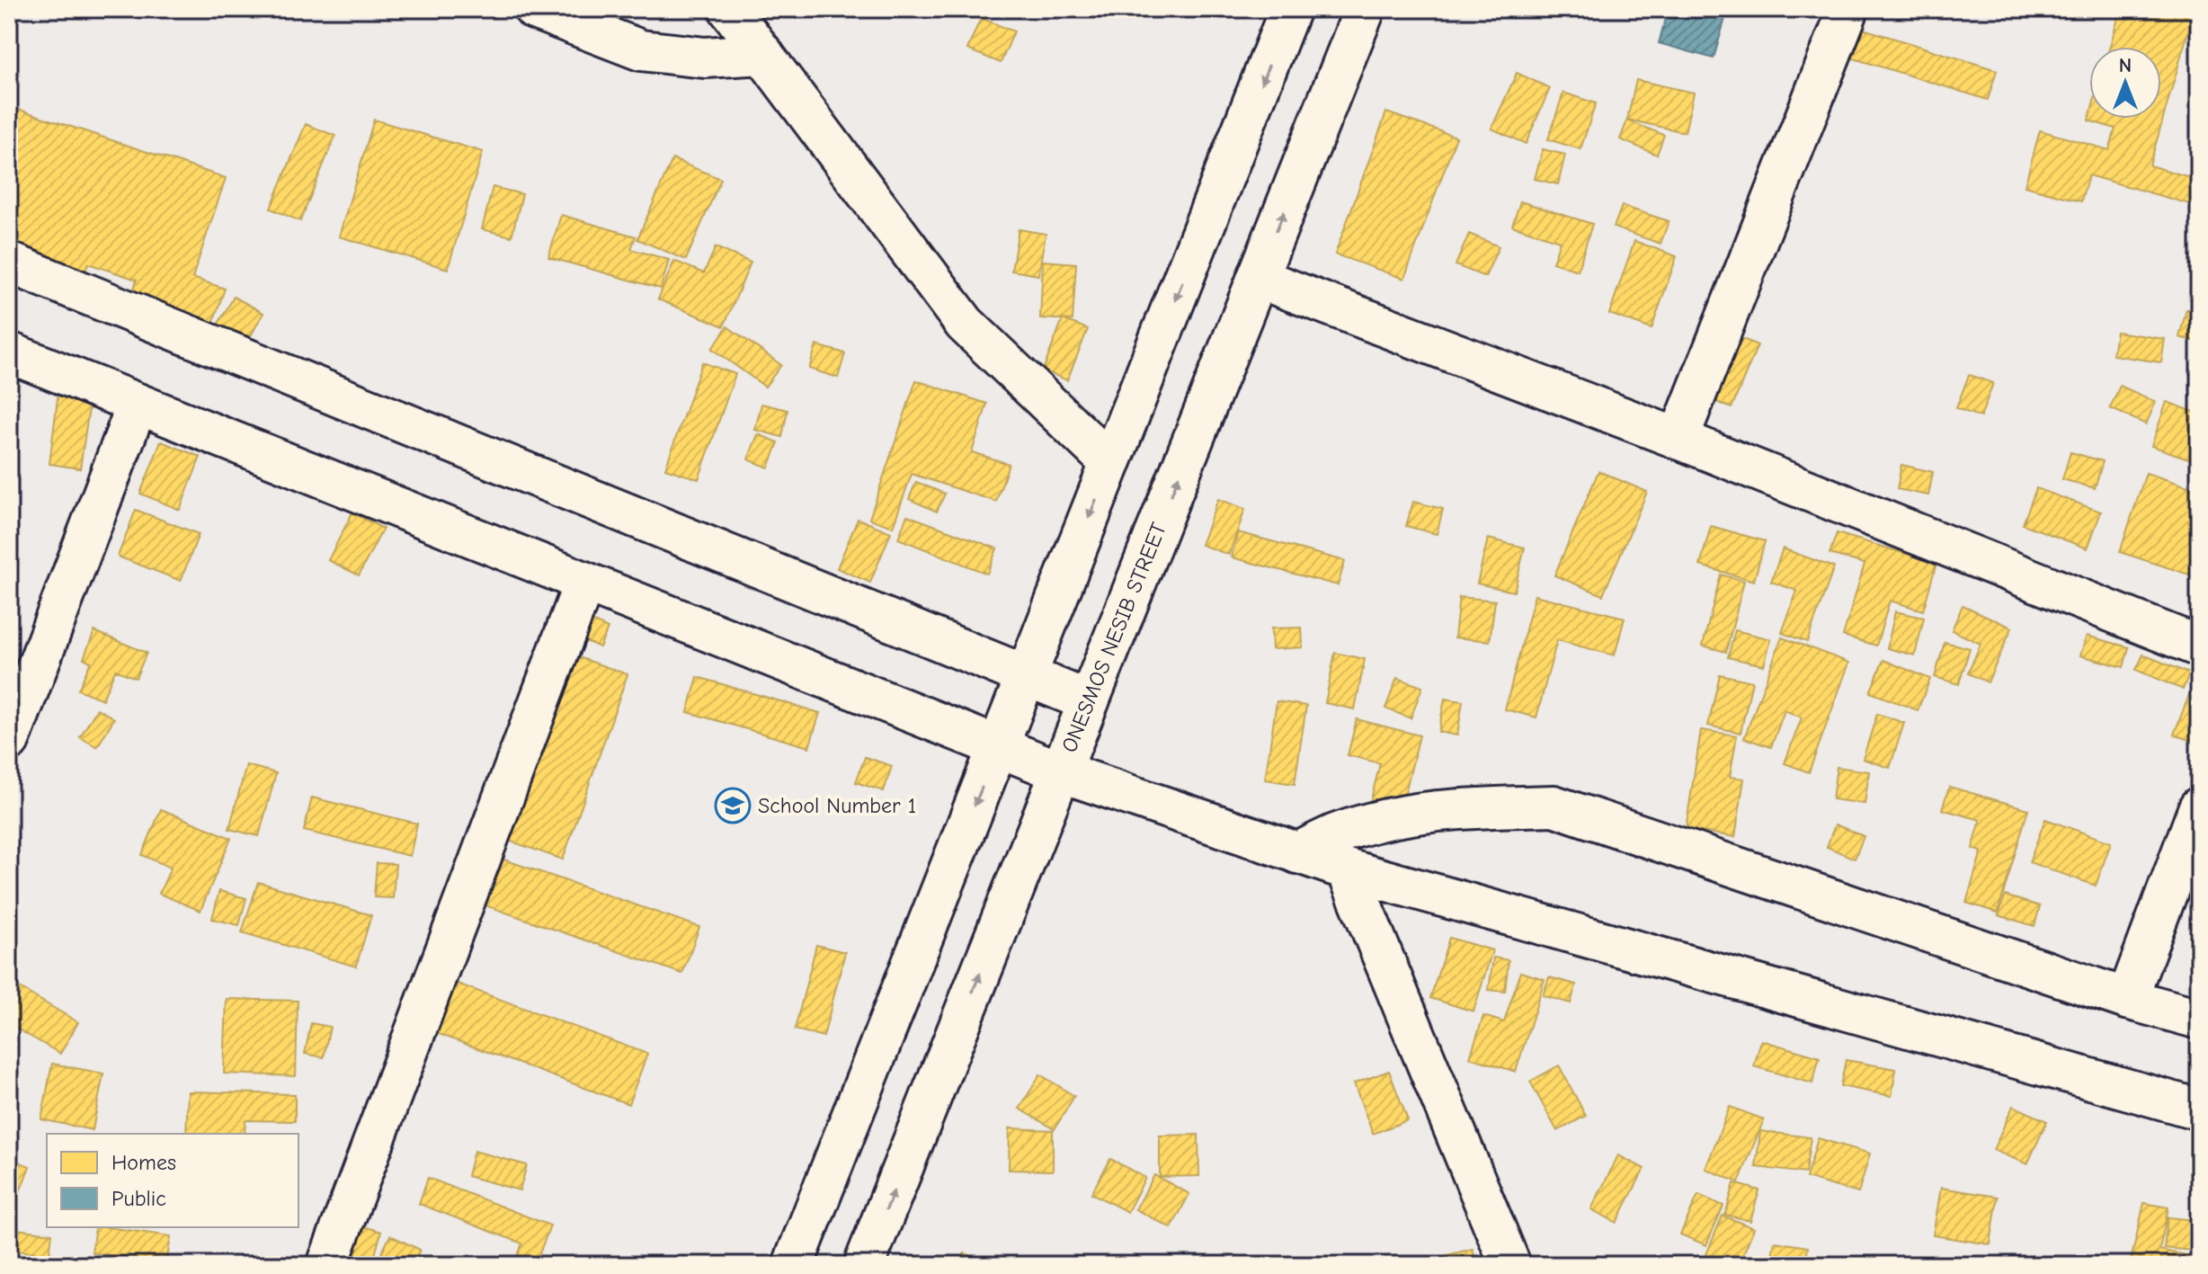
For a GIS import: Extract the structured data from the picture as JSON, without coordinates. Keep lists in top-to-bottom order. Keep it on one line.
{"streets":{"street":["ONESMOS NESIB STREET"]},"places":{"school or university":["School Number 1"]},"legend":["Homes","Public"],"north":"top"}
